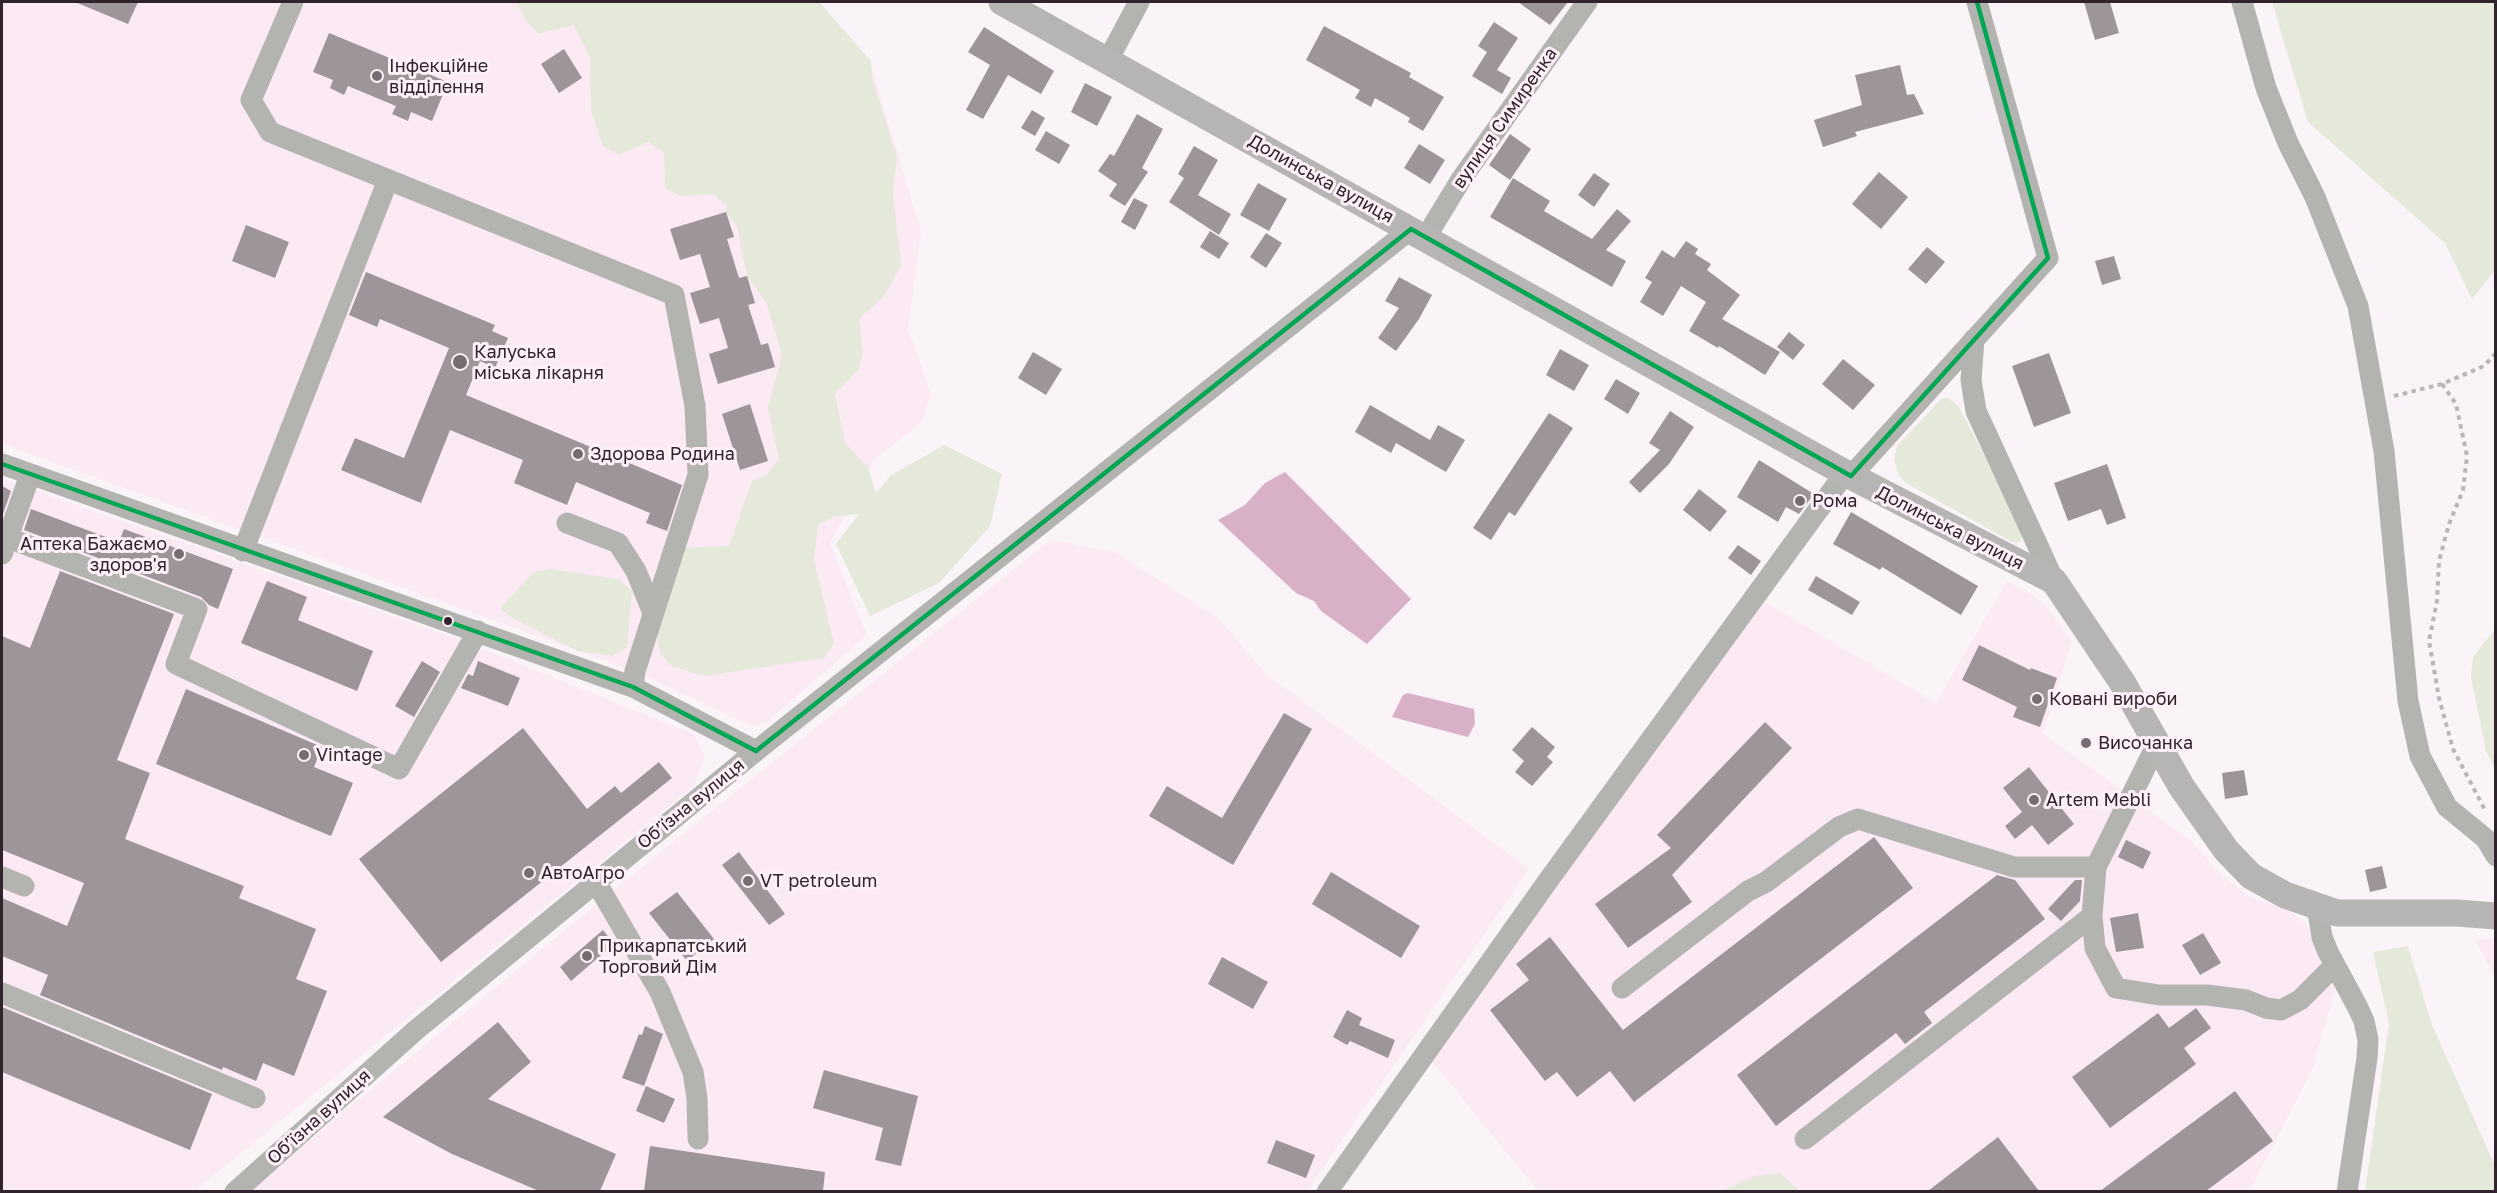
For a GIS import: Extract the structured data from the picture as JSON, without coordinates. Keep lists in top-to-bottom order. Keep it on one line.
{"streets":{"main road":["Долинська вулиця"],"street":["вулиця Симиренка","Обʼїзна вулиця"]},"crossings":[["вулиця Симиренка","Долинська вулиця"],["вулиця Симиренка","Обʼїзна вулиця"],["Долинська вулиця","Обʼїзна вулиця"]],"places":["Інфекційне відділення","Калуська міська лікарня","Здорова Родина","Рома","Аптека Бажаємо здоров'я","Ковані вироби","Височанка","Vintage","Artem Mebli","АвтоАгро","VT petroleum","Прикарпатський Торговий Дім"]}
